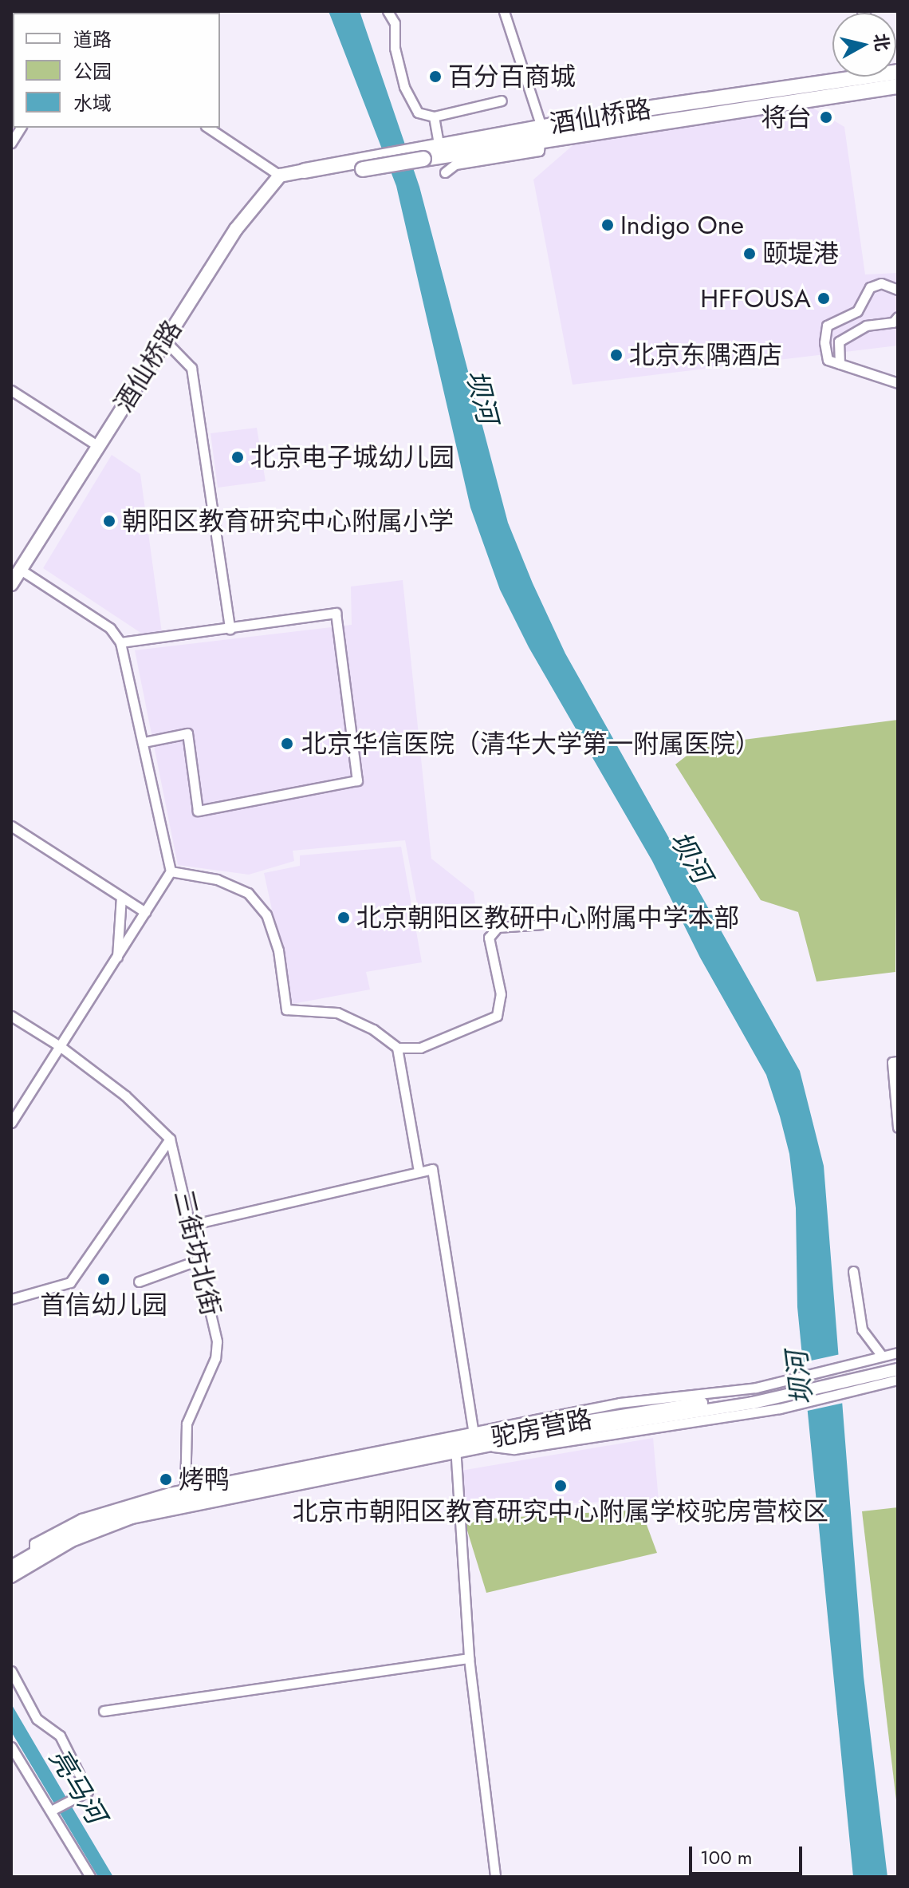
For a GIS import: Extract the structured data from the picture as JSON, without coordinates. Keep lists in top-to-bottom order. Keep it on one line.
{"streets":{"main road":["酒仙桥路"],"street":["三街坊北街","驼房营路"]},"crossings":[["三街坊北街","驼房营路"]],"water":["坝河","亮马河"],"places":["百分百商城","将台","Indigo One","颐堤港","HFFOUSA","北京东隅酒店","北京电子城幼儿园","朝阳区教育研究中心附属小学","北京华信医院（清华大学第一附属医院）","北京朝阳区教研中心附属中学本部","首信幼儿园","烤鸭","北京市朝阳区教育研究中心附属学校驼房营校区"],"legend":["道路","公园","水域"],"scale_bar":"100 m","north":"right"}
